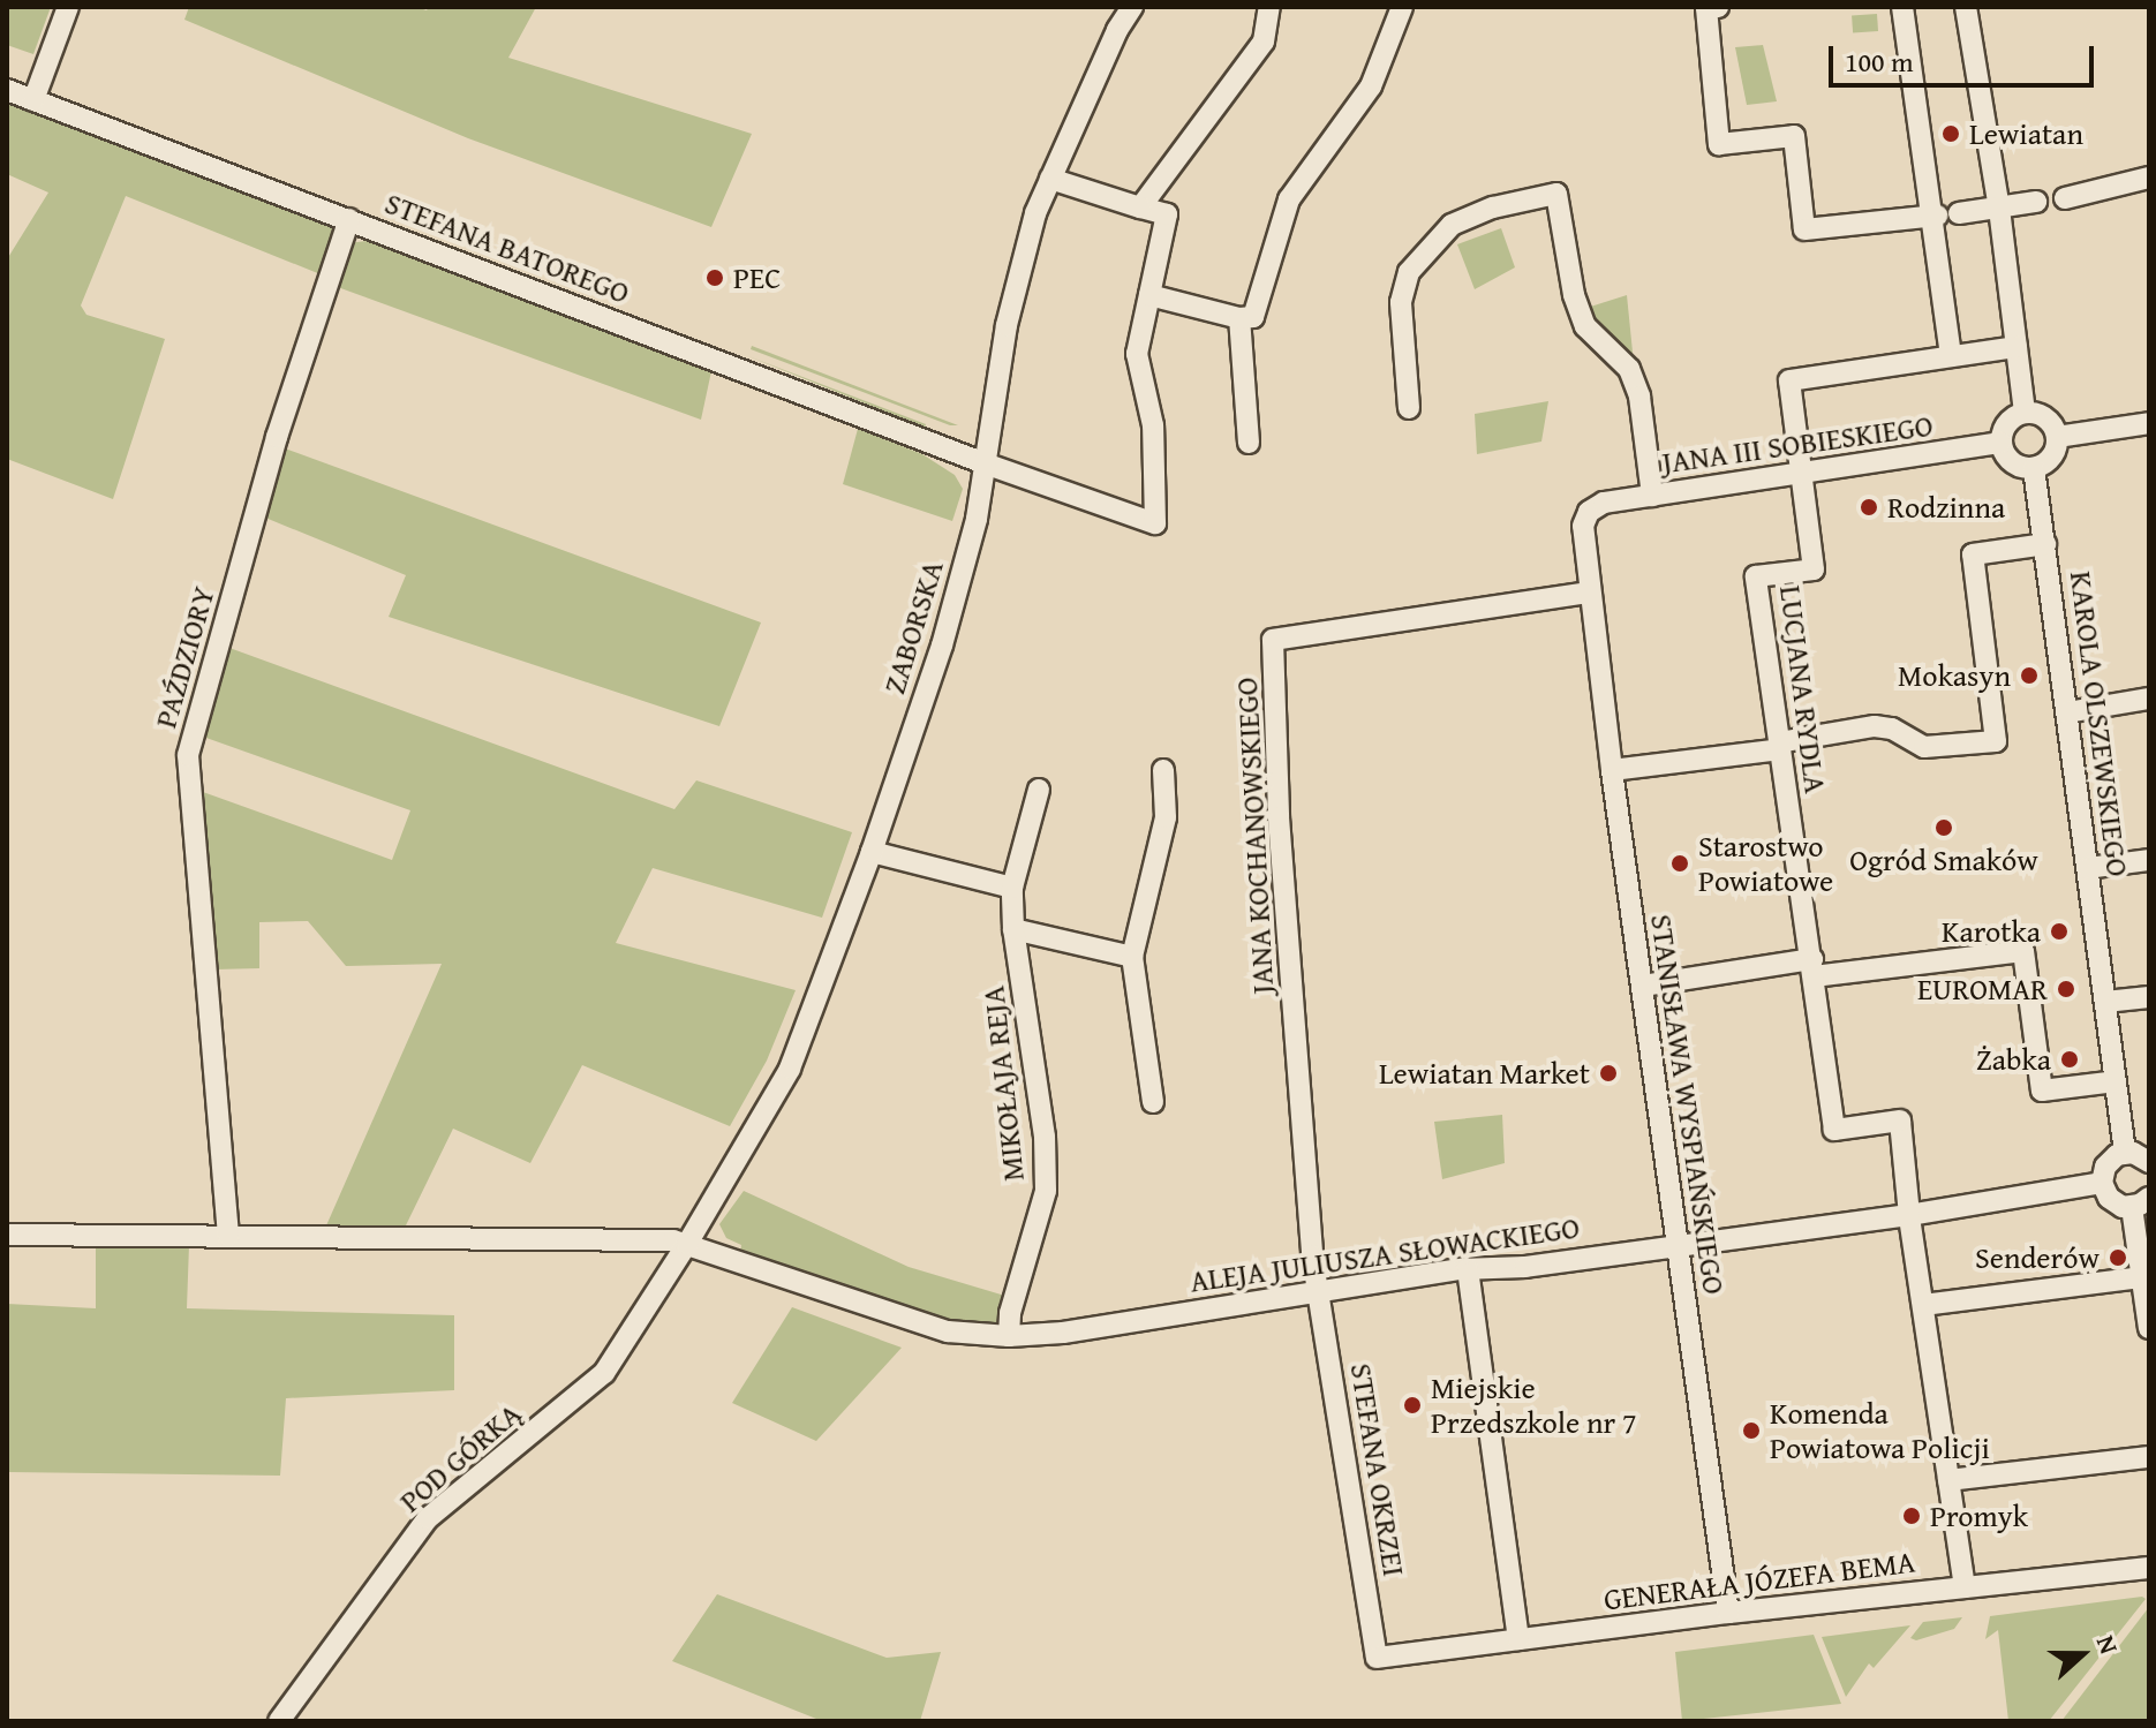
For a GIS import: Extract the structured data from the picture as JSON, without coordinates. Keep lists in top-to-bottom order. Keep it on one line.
{"streets":{"street":["STEFANA BATOREGO","JANA III SOBIESKIEGO","ZABORSKA","PAŹDZIORY","LUCJANA RYDLA","KAROLA OLSZEWSKIEGO","JANA KOCHANOWSKIEGO","MIKOŁAJA REJA","STANISŁAWA WYSPIAŃSKIEGO","ALEJA JULIUSZA SŁOWACKIEGO","POD GÓRKĄ","STEFANA OKRZEI","GENERAŁA JÓZEFA BEMA"]},"crossings":[["STEFANA BATOREGO","ZABORSKA"],["STEFANA BATOREGO","PAŹDZIORY"],["JANA III SOBIESKIEGO","LUCJANA RYDLA"],["JANA III SOBIESKIEGO","KAROLA OLSZEWSKIEGO"],["JANA III SOBIESKIEGO","STANISŁAWA WYSPIAŃSKIEGO"],["ZABORSKA","ALEJA JULIUSZA SŁOWACKIEGO"],["ZABORSKA","POD GÓRKĄ"],["LUCJANA RYDLA","ALEJA JULIUSZA SŁOWACKIEGO"],["JANA KOCHANOWSKIEGO","STANISŁAWA WYSPIAŃSKIEGO"],["JANA KOCHANOWSKIEGO","ALEJA JULIUSZA SŁOWACKIEGO"],["JANA KOCHANOWSKIEGO","STEFANA OKRZEI"],["MIKOŁAJA REJA","ALEJA JULIUSZA SŁOWACKIEGO"],["STANISŁAWA WYSPIAŃSKIEGO","ALEJA JULIUSZA SŁOWACKIEGO"],["STANISŁAWA WYSPIAŃSKIEGO","GENERAŁA JÓZEFA BEMA"],["ALEJA JULIUSZA SŁOWACKIEGO","POD GÓRKĄ"],["ALEJA JULIUSZA SŁOWACKIEGO","STEFANA OKRZEI"],["STEFANA OKRZEI","GENERAŁA JÓZEFA BEMA"]],"places":["Lewiatan","PEC","Rodzinna","Mokasyn","Ogród Smaków","Starostwo Powiatowe","Karotka","EUROMAR","Żabka","Lewiatan Market","Senderów","Miejskie Przedszkole nr 7","Komenda Powiatowa Policji","Promyk"],"scale_bar":"100 m","north":"right"}
